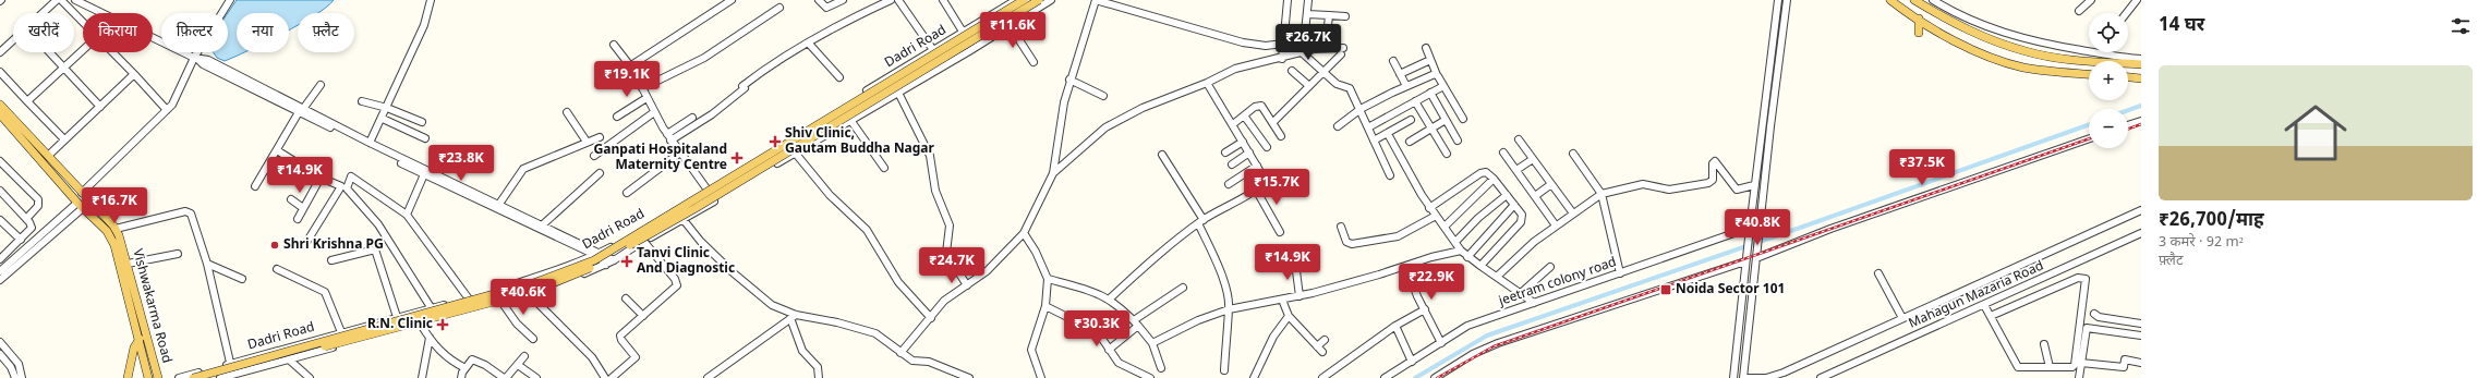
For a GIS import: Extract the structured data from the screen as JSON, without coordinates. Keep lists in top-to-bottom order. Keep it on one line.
{"streets":{"main road":["Vishwakarma Road"],"street":["Dadri Road","jeetram colony road","Mahagun Mazaria Road"]},"places":{"health":["Shiv Clinic, Gautam Buddha Nagar","Ganpati Hospitaland Maternity Centre","Tanvi Clinic And Diagnostic","R.N. Clinic"],"other":["Shri Krishna PG"],"transit":["Noida Sector 101"]},"page":{"heading":"14 घर","price":["₹11.6K","₹26.7K","₹19.1K","₹23.8K","₹37.5K","₹14.9K","₹15.7K","₹16.7K","₹40.8K","₹14.9K","₹24.7K","₹22.9K","₹40.6K","₹30.3K"],"map_buttons":["+","−"],"chip":["खरीदें","किराया","फ़िल्टर","नया","फ़्लैट"],"list":[{"name":"₹26,700/माह","note":"3 कमरे · 92 m² · फ़्लैट"}]}}
